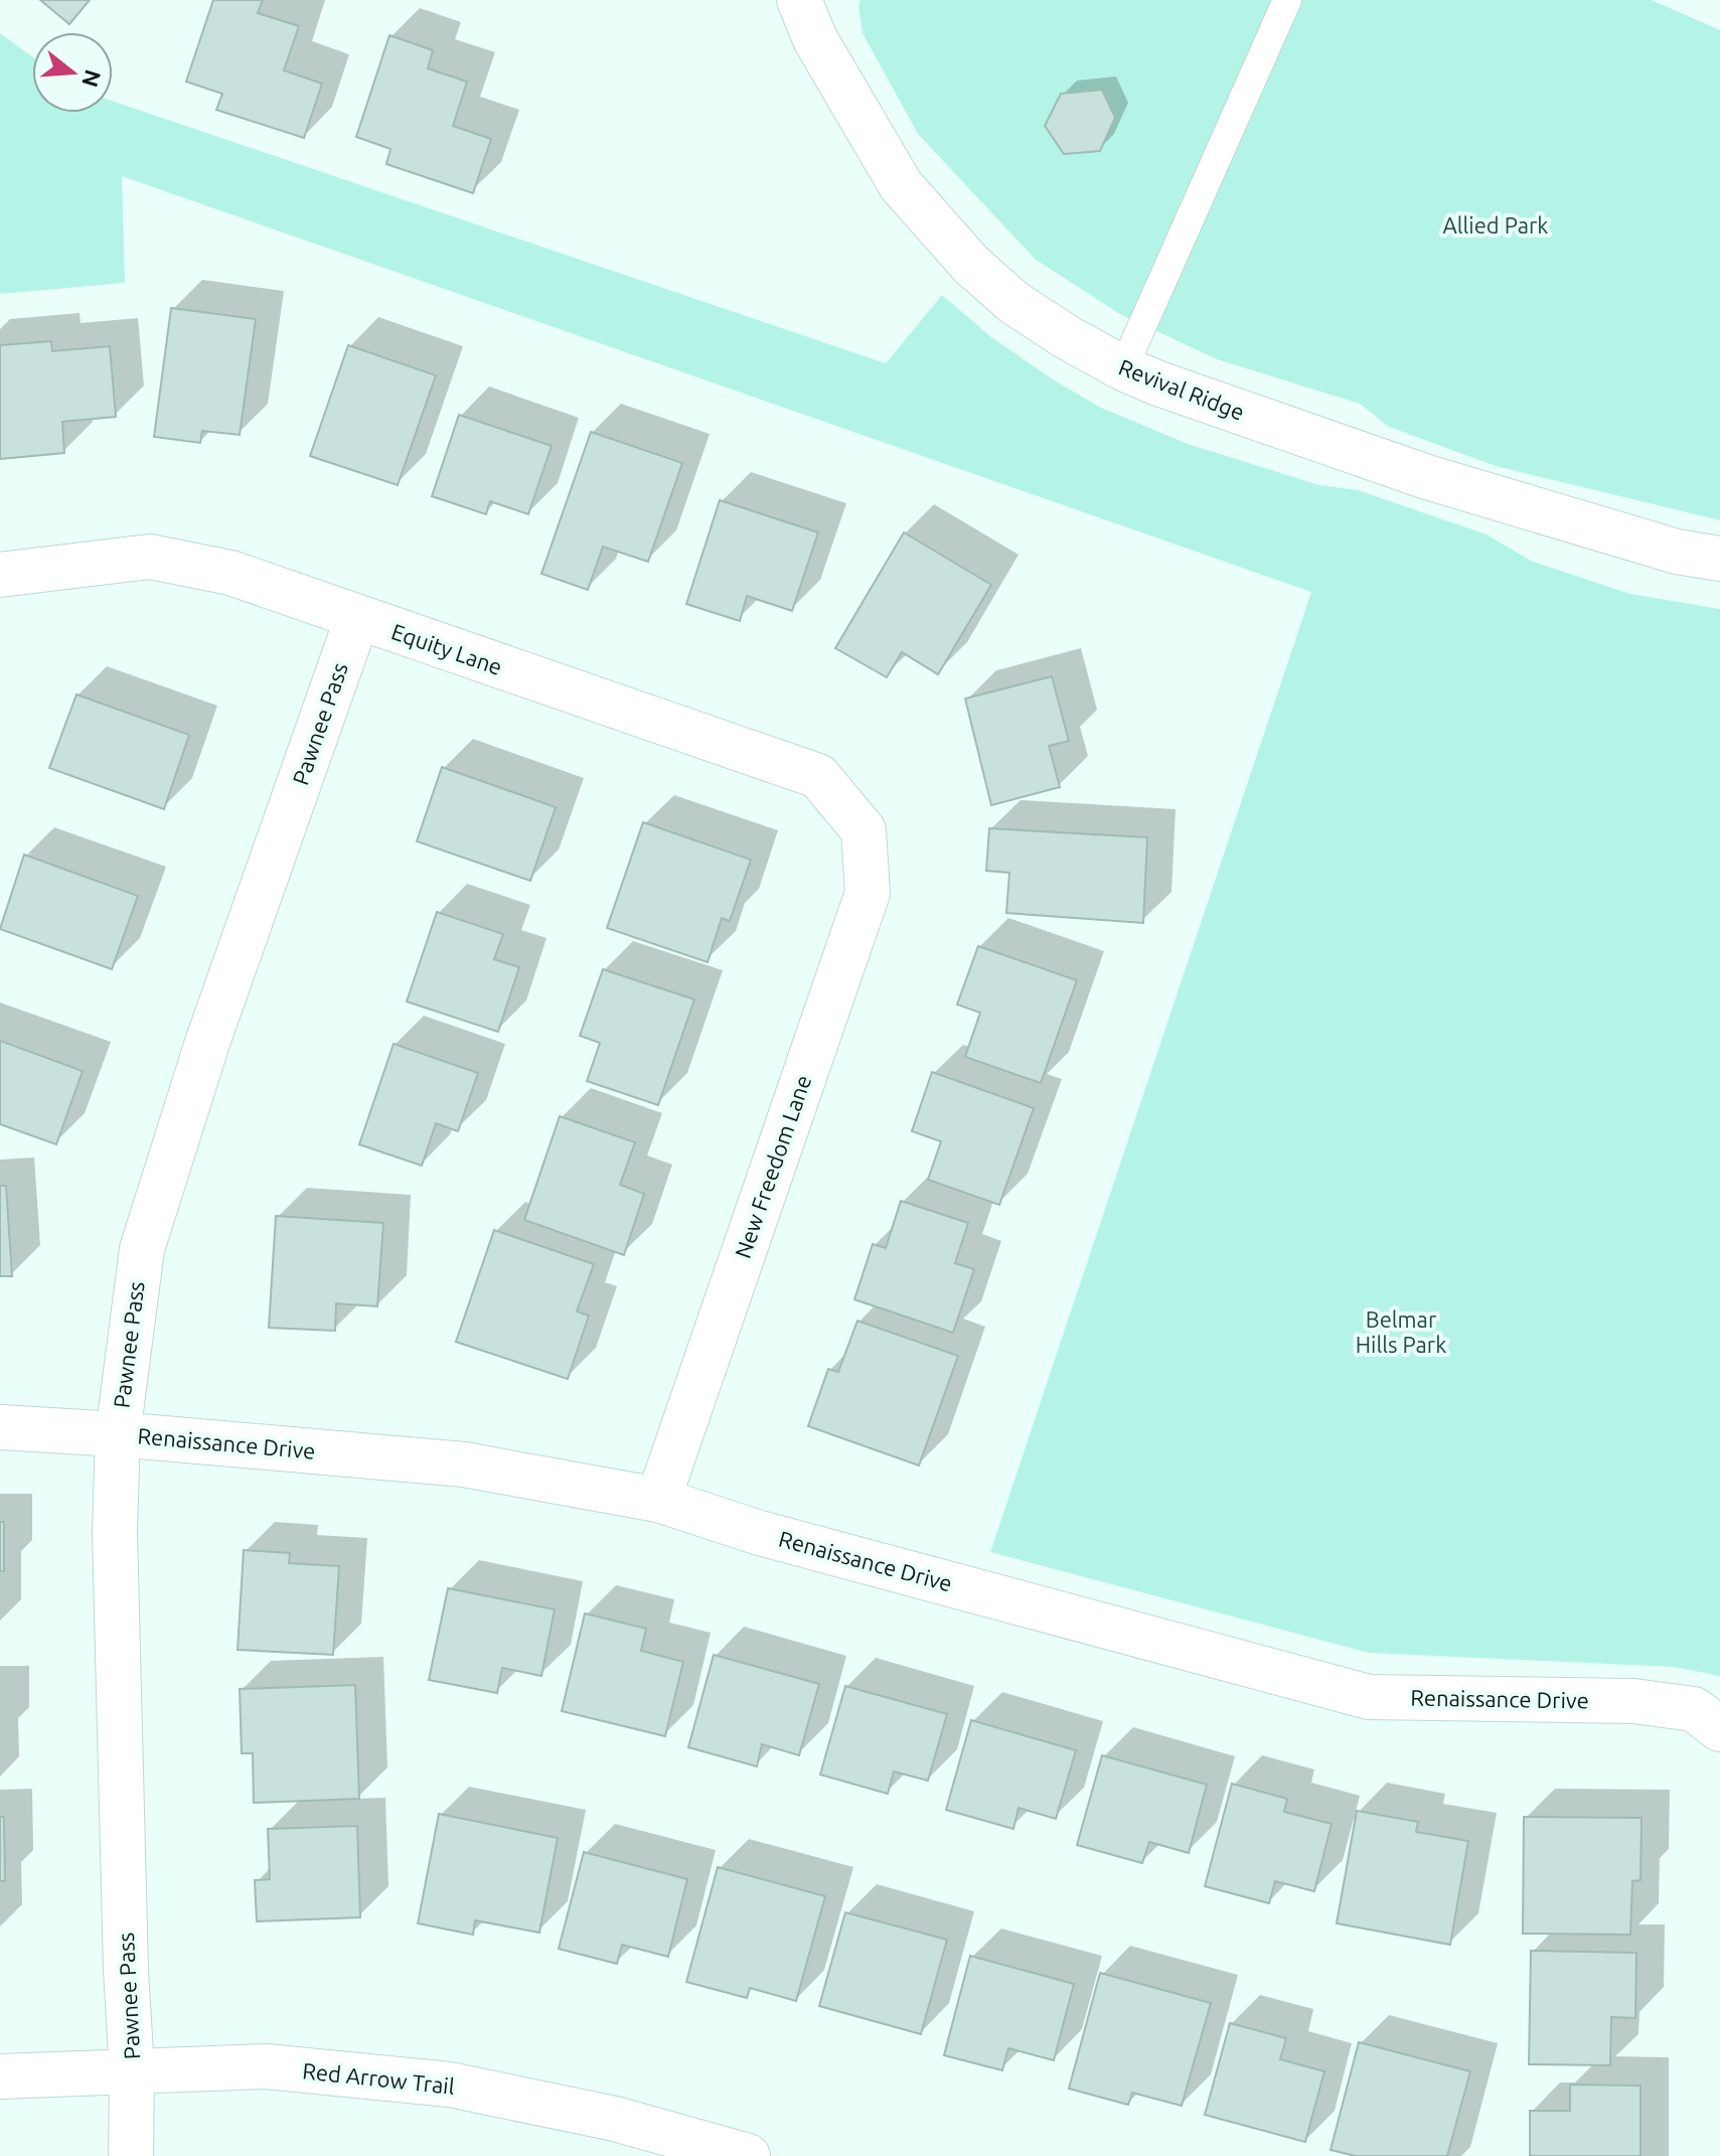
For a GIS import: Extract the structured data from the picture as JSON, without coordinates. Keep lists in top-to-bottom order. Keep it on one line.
{"streets":{"street":["Revival Ridge","Equity Lane","Pawnee Pass","New Freedom Lane","Renaissance Drive","Red Arrow Trail"]},"crossings":[["Equity Lane","Pawnee Pass"],["Equity Lane","New Freedom Lane"],["Pawnee Pass","Renaissance Drive"],["Pawnee Pass","Red Arrow Trail"],["New Freedom Lane","Renaissance Drive"]],"parks":["Allied Park","Belmar Hills Park"],"north":"right"}
